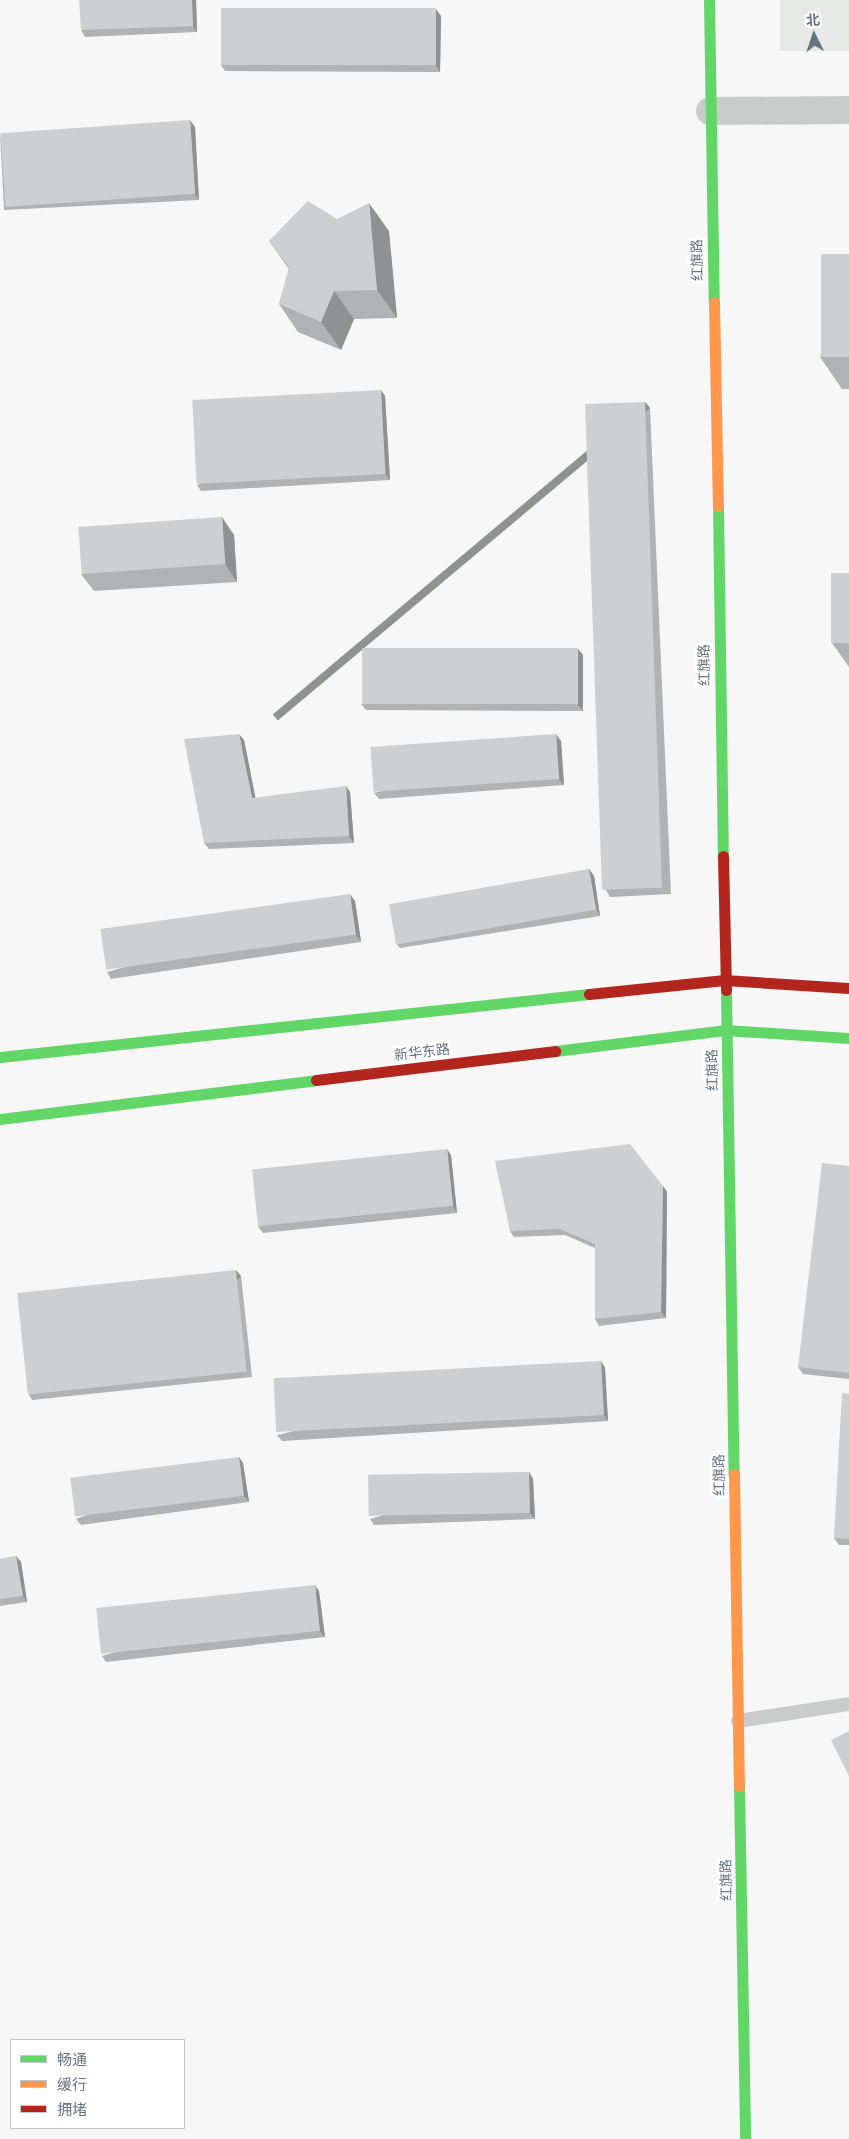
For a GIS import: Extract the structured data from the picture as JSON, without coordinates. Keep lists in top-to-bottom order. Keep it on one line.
{"streets":{"street":["红旗路","新华东路"]},"crossings":[["红旗路","新华东路"]],"legend":["畅通","缓行","拥堵"],"north":"top"}
